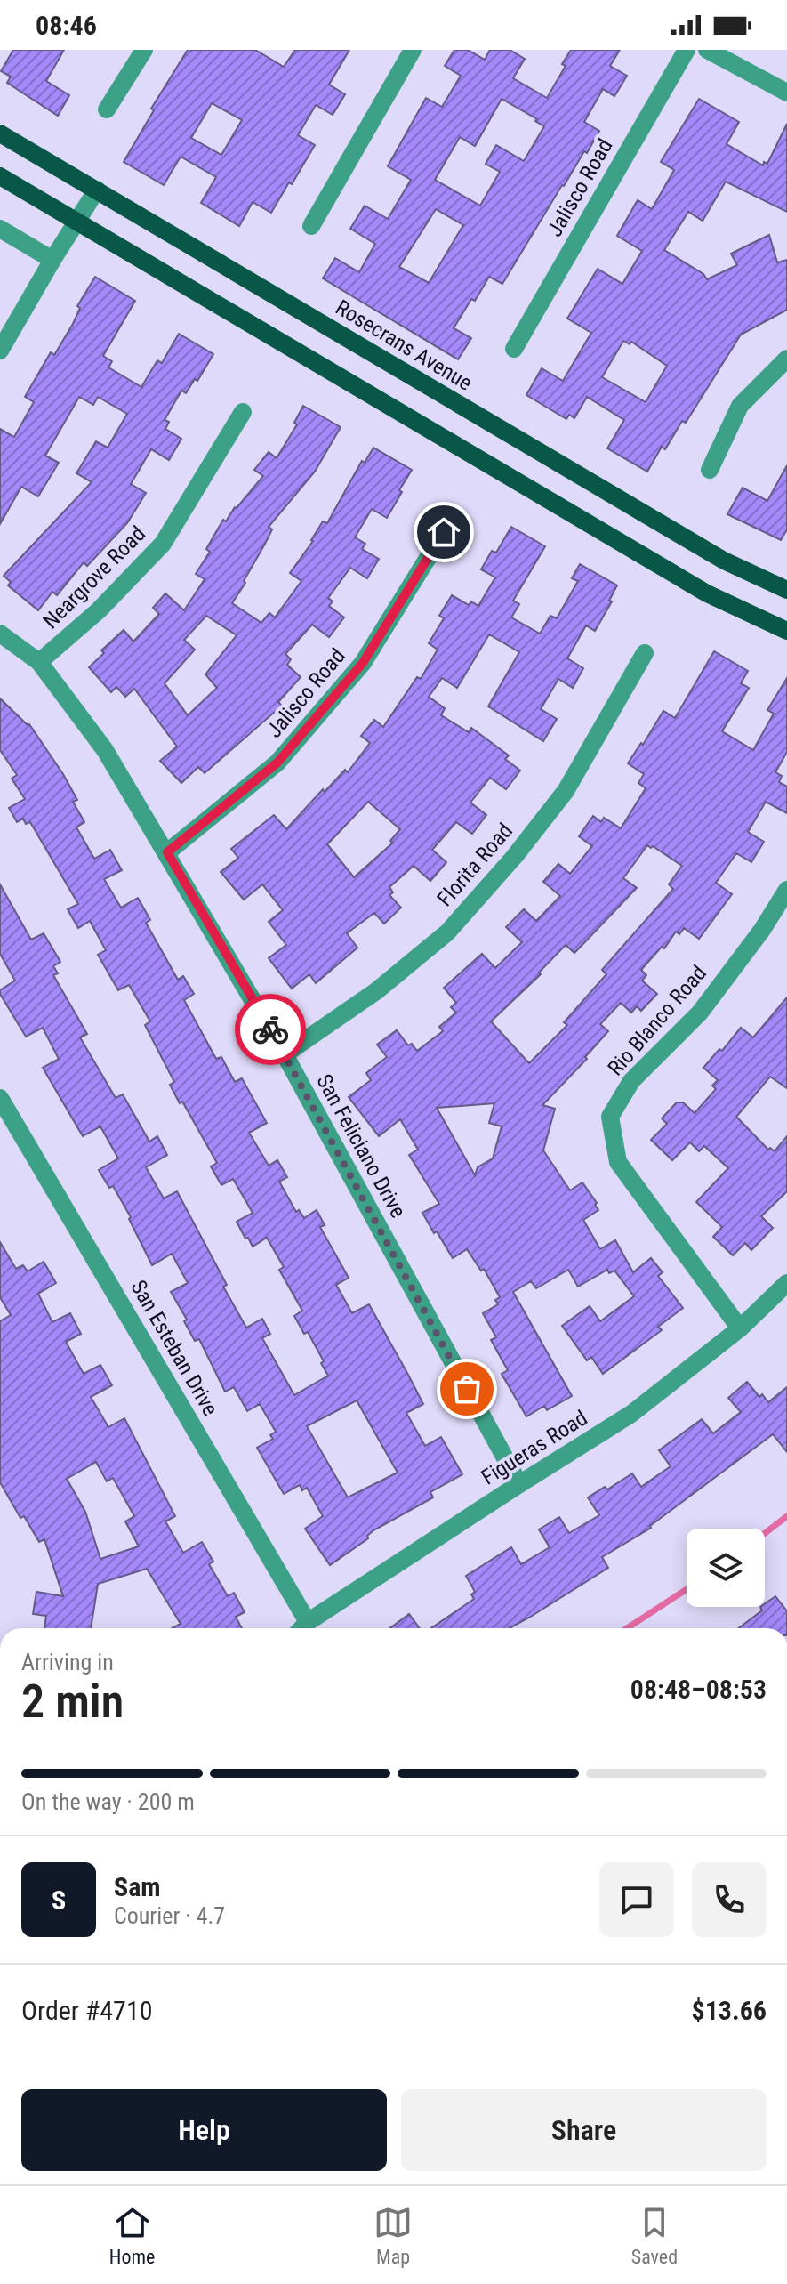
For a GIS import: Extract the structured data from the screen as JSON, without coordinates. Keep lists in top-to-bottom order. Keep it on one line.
{"streets":{"main road":["Rosecrans Avenue"],"street":["Jalisco Road","Neargrove Road","Florita Road","Rio Blanco Road","San Feliciano Drive","San Esteban Drive","Figueras Road"]},"crossings":[["Jalisco Road","San Feliciano Drive"],["Neargrove Road","San Feliciano Drive"],["Florita Road","San Feliciano Drive"],["Rio Blanco Road","Figueras Road"],["San Feliciano Drive","Figueras Road"],["San Esteban Drive","Figueras Road"]],"page":{"status":"08:46","heading":["2 min","Arriving in","08:48–08:53"],"panel":["Sam","Courier · 4.7","Order #4710","$13.66"],"bar":"On the way · 200 m","round":"S","buttons":["Help","Share"],"tabs":["Home","Map","Saved"]}}
